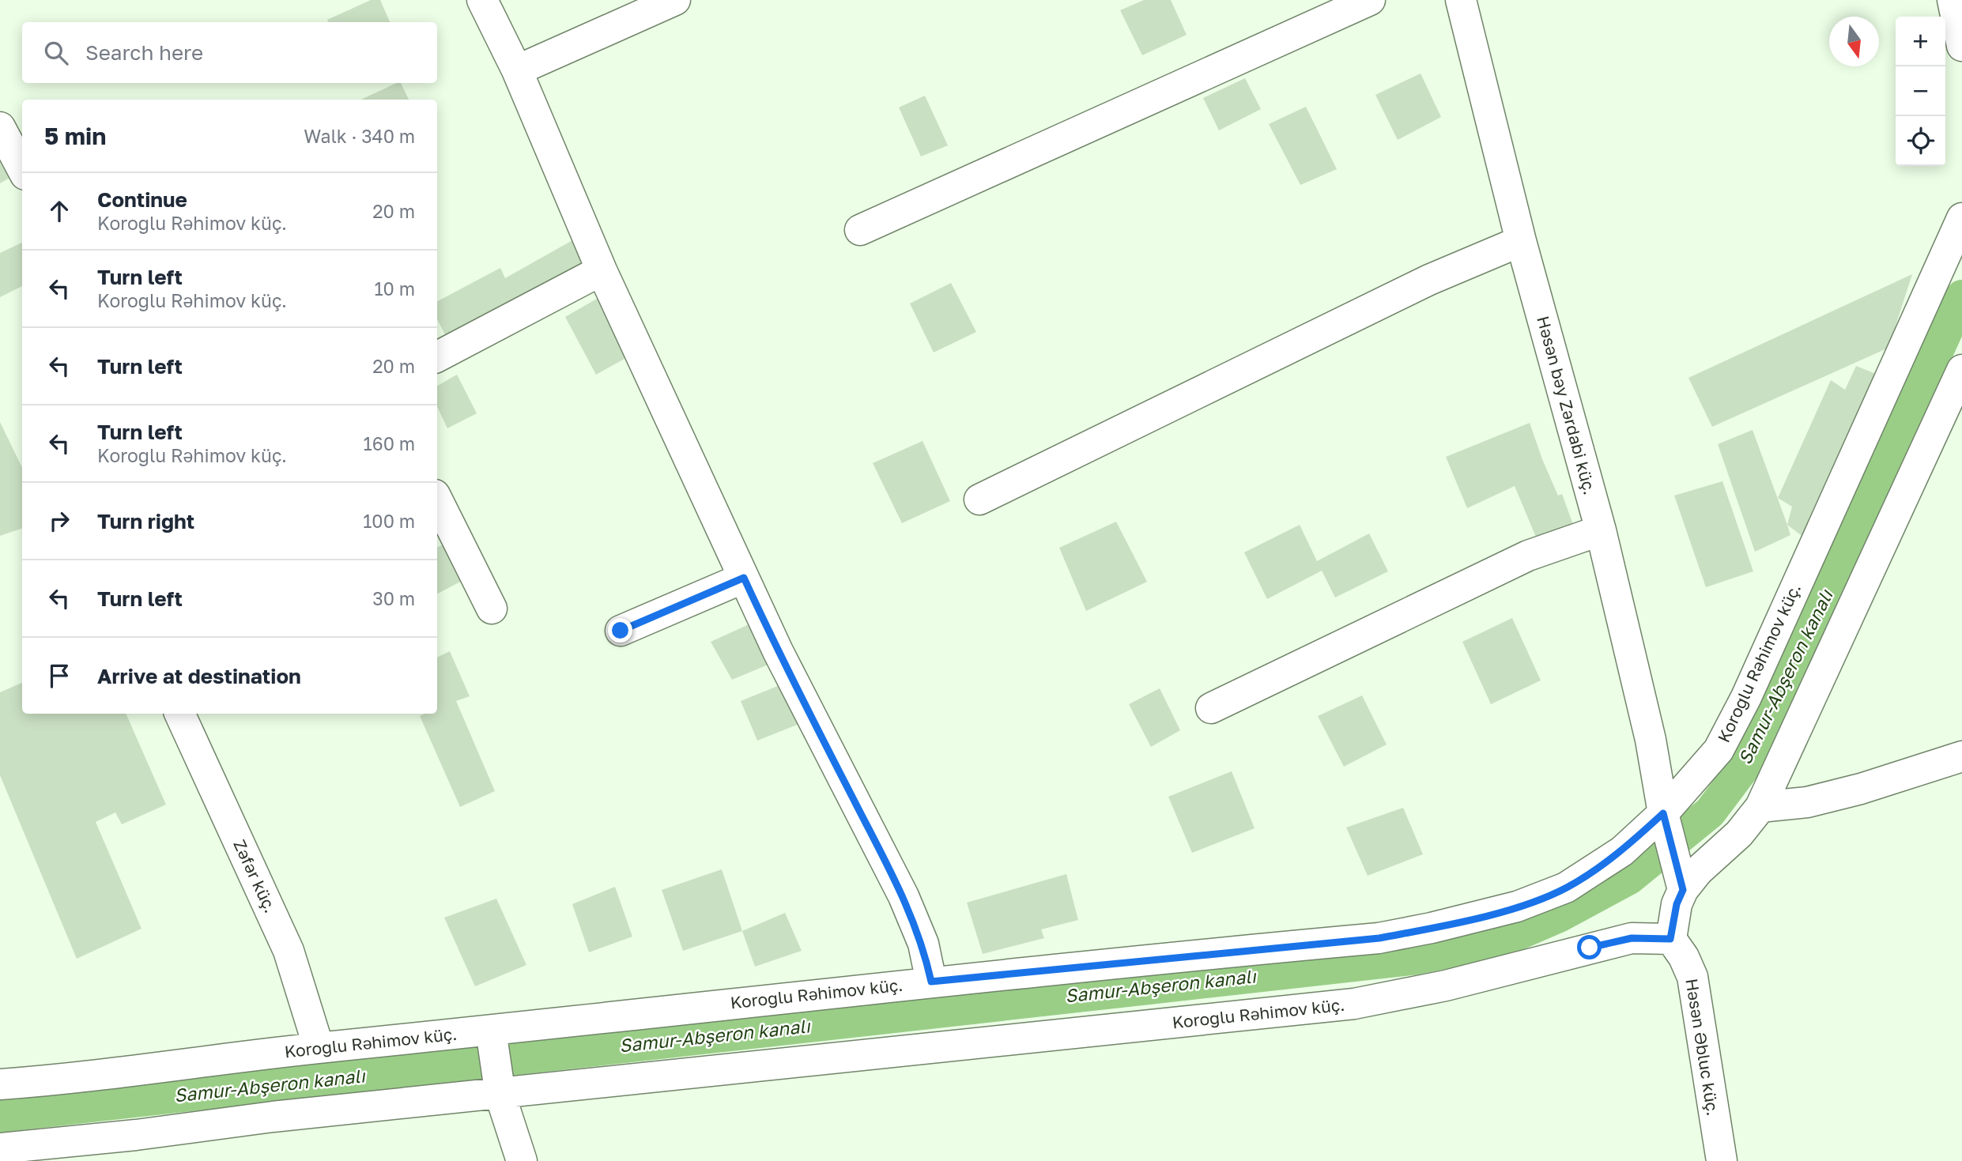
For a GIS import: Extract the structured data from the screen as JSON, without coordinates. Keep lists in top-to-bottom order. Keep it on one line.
{"streets":{"street":["Həsən bəy Zərdabi küç.","Koroğlu Rəhimov küç.","Zəfər küç.","Həsən Əbluc küç."]},"crossings":[["Həsən bəy Zərdabi küç.","Koroğlu Rəhimov küç."],["Koroğlu Rəhimov küç.","Zəfər küç."],["Koroğlu Rəhimov küç.","Həsən Əbluc küç."]],"water":["Samur-Abşeron kanalı"],"north":"bottom","page":{"map_buttons":["+","−"],"search":"Search here","heading":["5 min","Walk · 340 m"],"list":[["Continue","Koroğlu Rəhimov küç.","20 m"],["Turn left","Koroğlu Rəhimov küç.","10 m"],["Turn left","20 m"],["Turn left","Koroğlu Rəhimov küç.","160 m"],["Turn right","100 m"],["Turn left","30 m"],"Arrive at destination"]}}
